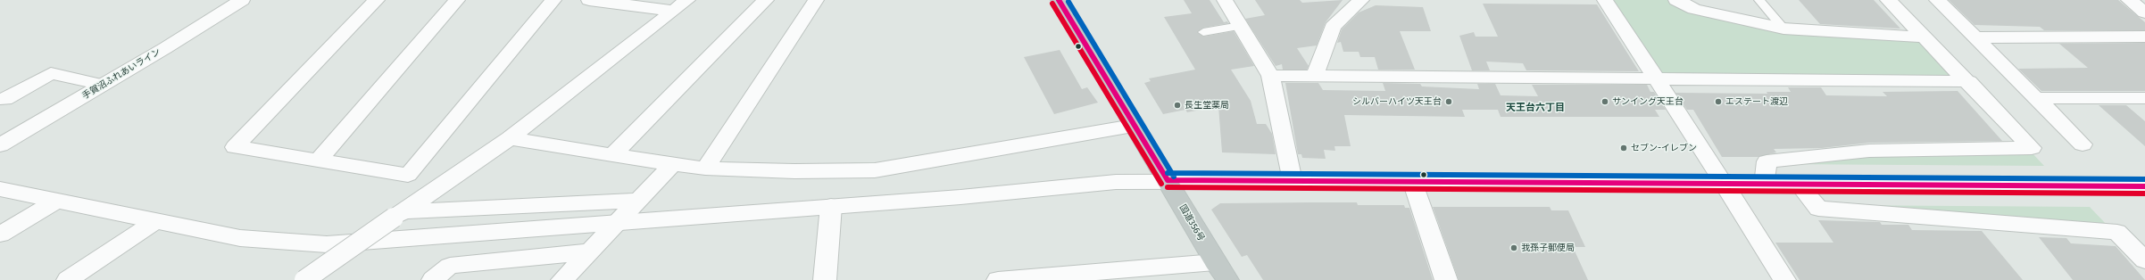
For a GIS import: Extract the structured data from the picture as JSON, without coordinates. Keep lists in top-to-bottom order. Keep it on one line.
{"streets":{"highway":["国道356号"],"street":["手賀沼ふれあいライン"]},"districts":["天王台六丁目"],"places":["シルバーハイツ天王台","サンイング天王台","エステート渡辺","長生堂薬局","セブン-イレブン","我孫子郵便局"]}
